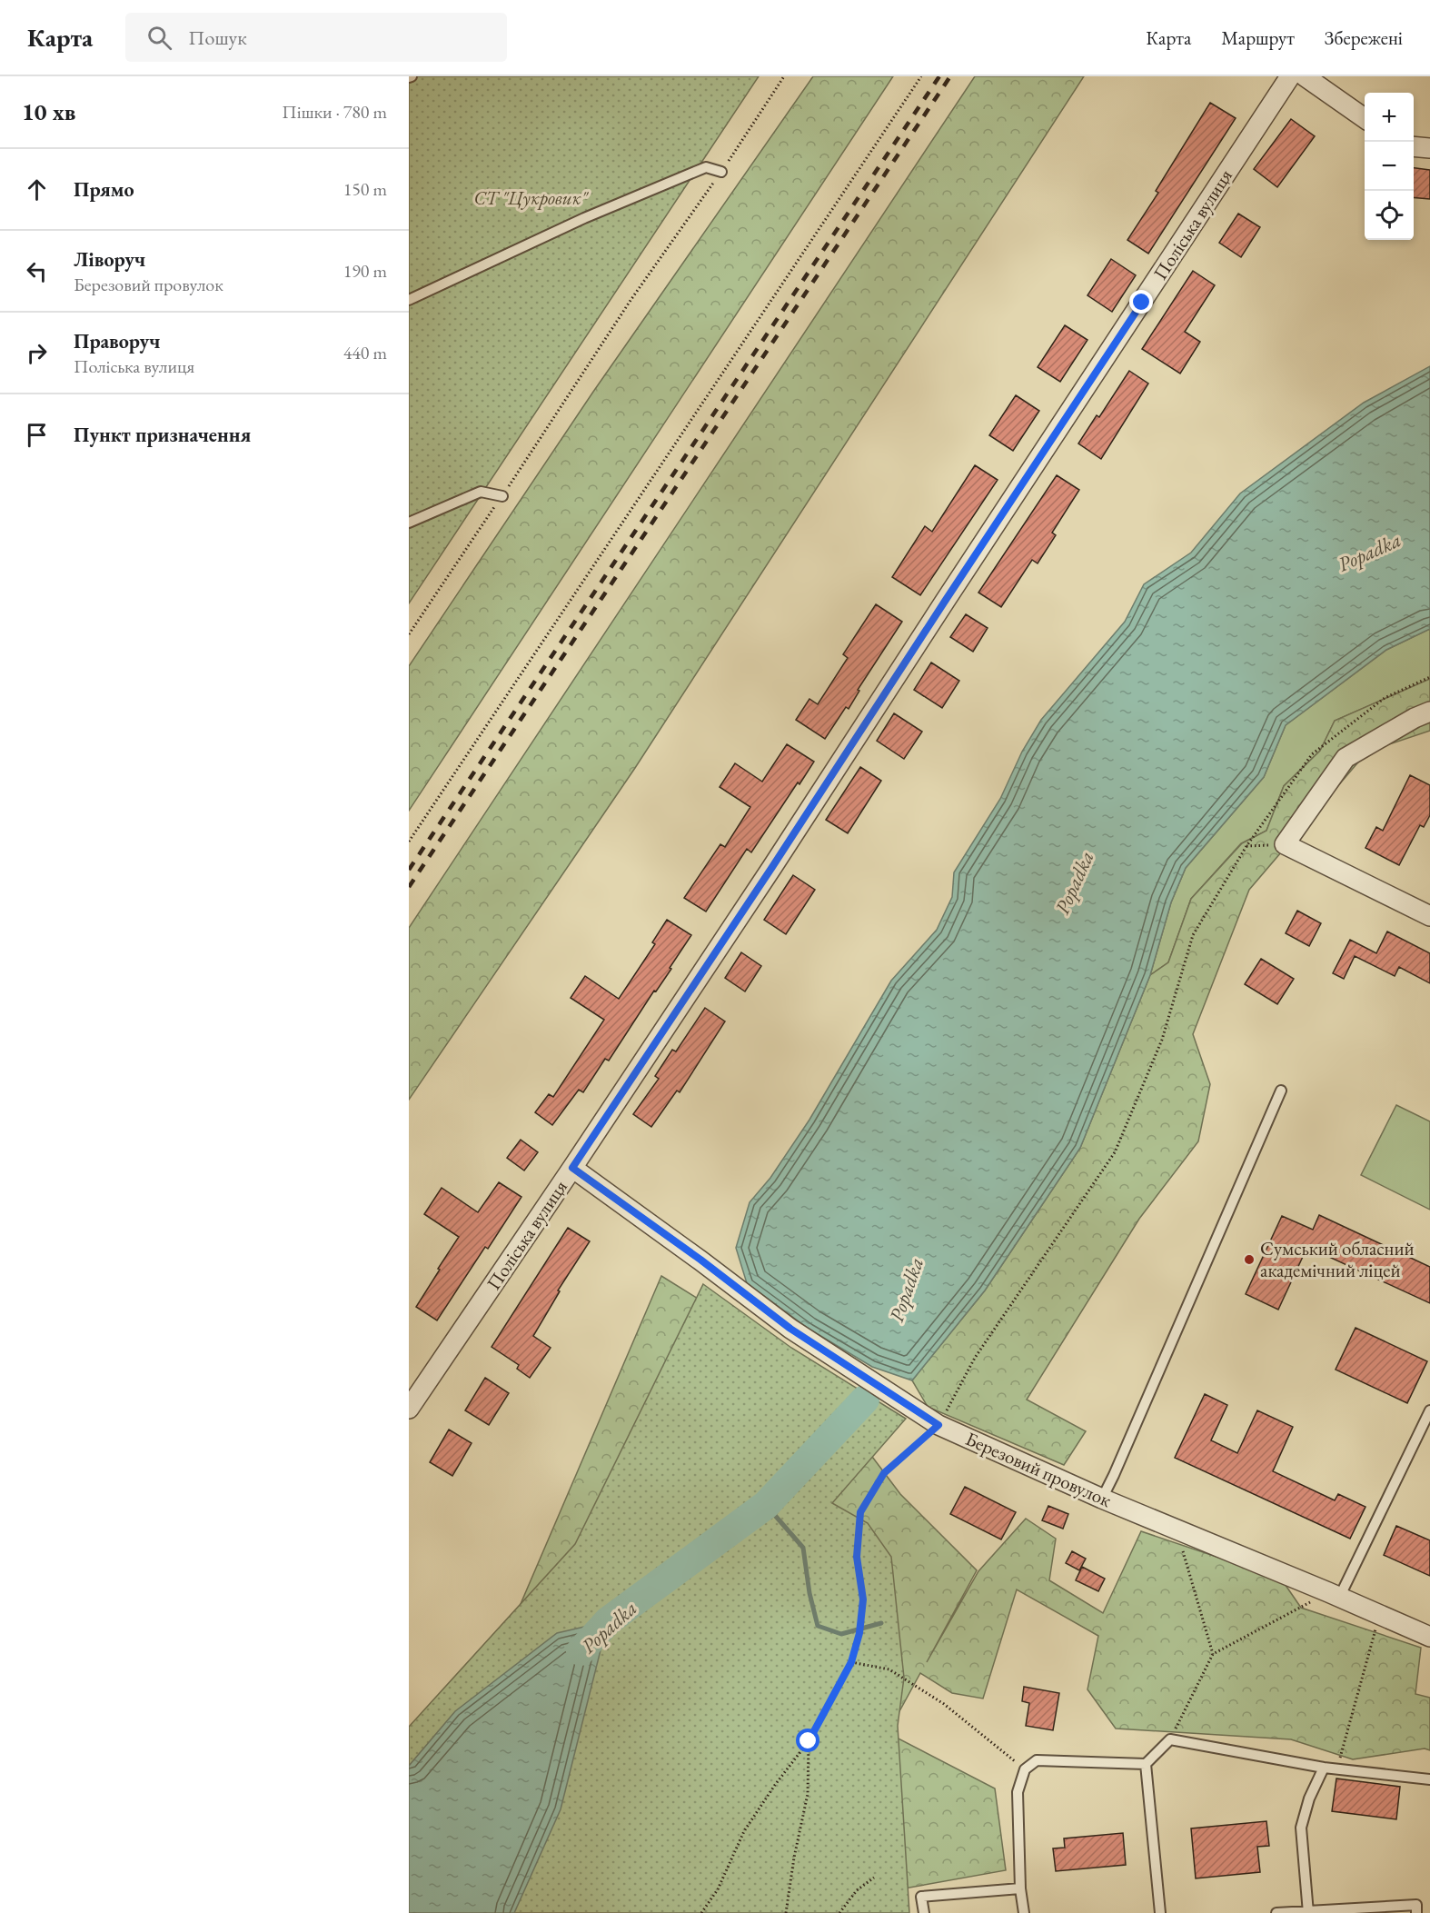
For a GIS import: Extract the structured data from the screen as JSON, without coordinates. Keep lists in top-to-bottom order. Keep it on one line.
{"streets":{"street":["Поліська вулиця","Березовий провулок"]},"crossings":[["Поліська вулиця","Березовий провулок"]],"water":["Popadka"],"parks":["СТ \"Цукровик\""],"places":["Сумський обласний академічний ліцей"],"page":{"header":"Карта","search":"Пошук","nav":["Карта","Маршрут","Збережені"],"heading":["10 хв","Пішки · 780 m"],"map_buttons":["+","−"],"list":[["Прямо","150 m"],["Ліворуч","Березовий провулок","190 m"],["Праворуч","Поліська вулиця","440 m"],"Пункт призначення"]}}
